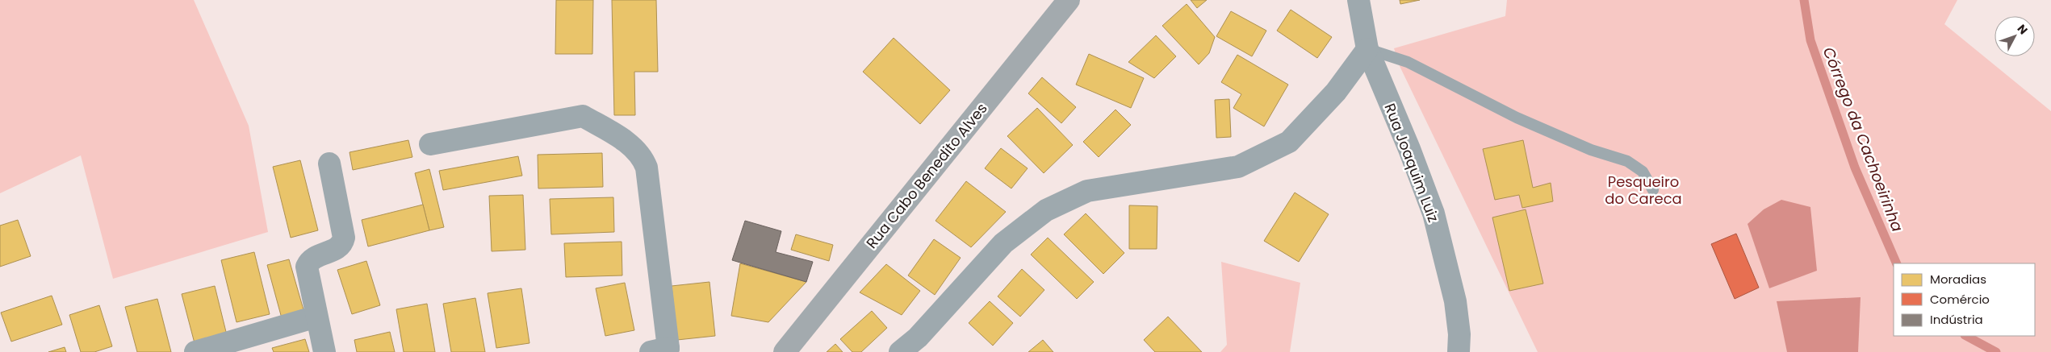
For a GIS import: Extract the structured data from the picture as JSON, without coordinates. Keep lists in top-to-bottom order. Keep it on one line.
{"streets":{"main road":["Rua Cabo Benedito Alves"],"street":["Rua Joaquim Luiz"]},"water":["Córrego da Cachoeirinha"],"parks":["Pesqueiro do Careca"],"legend":["Moradias","Comércio","Indústria"],"north":"top right"}
